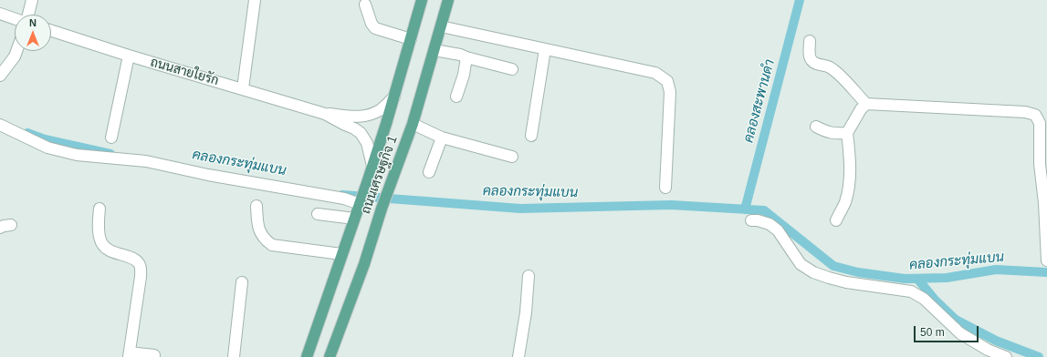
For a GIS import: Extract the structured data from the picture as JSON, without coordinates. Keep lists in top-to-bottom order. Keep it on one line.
{"streets":{"main road":["ถนนเศรษฐกิจ 1"],"street":["ถนนสายใยรัก"]},"crossings":[["ถนนสายใยรัก","ถนนเศรษฐกิจ 1"]],"water":["คลองสะพานดำ","คลองกระทุ่มแบน"],"scale_bar":"50 m","north":"top"}
